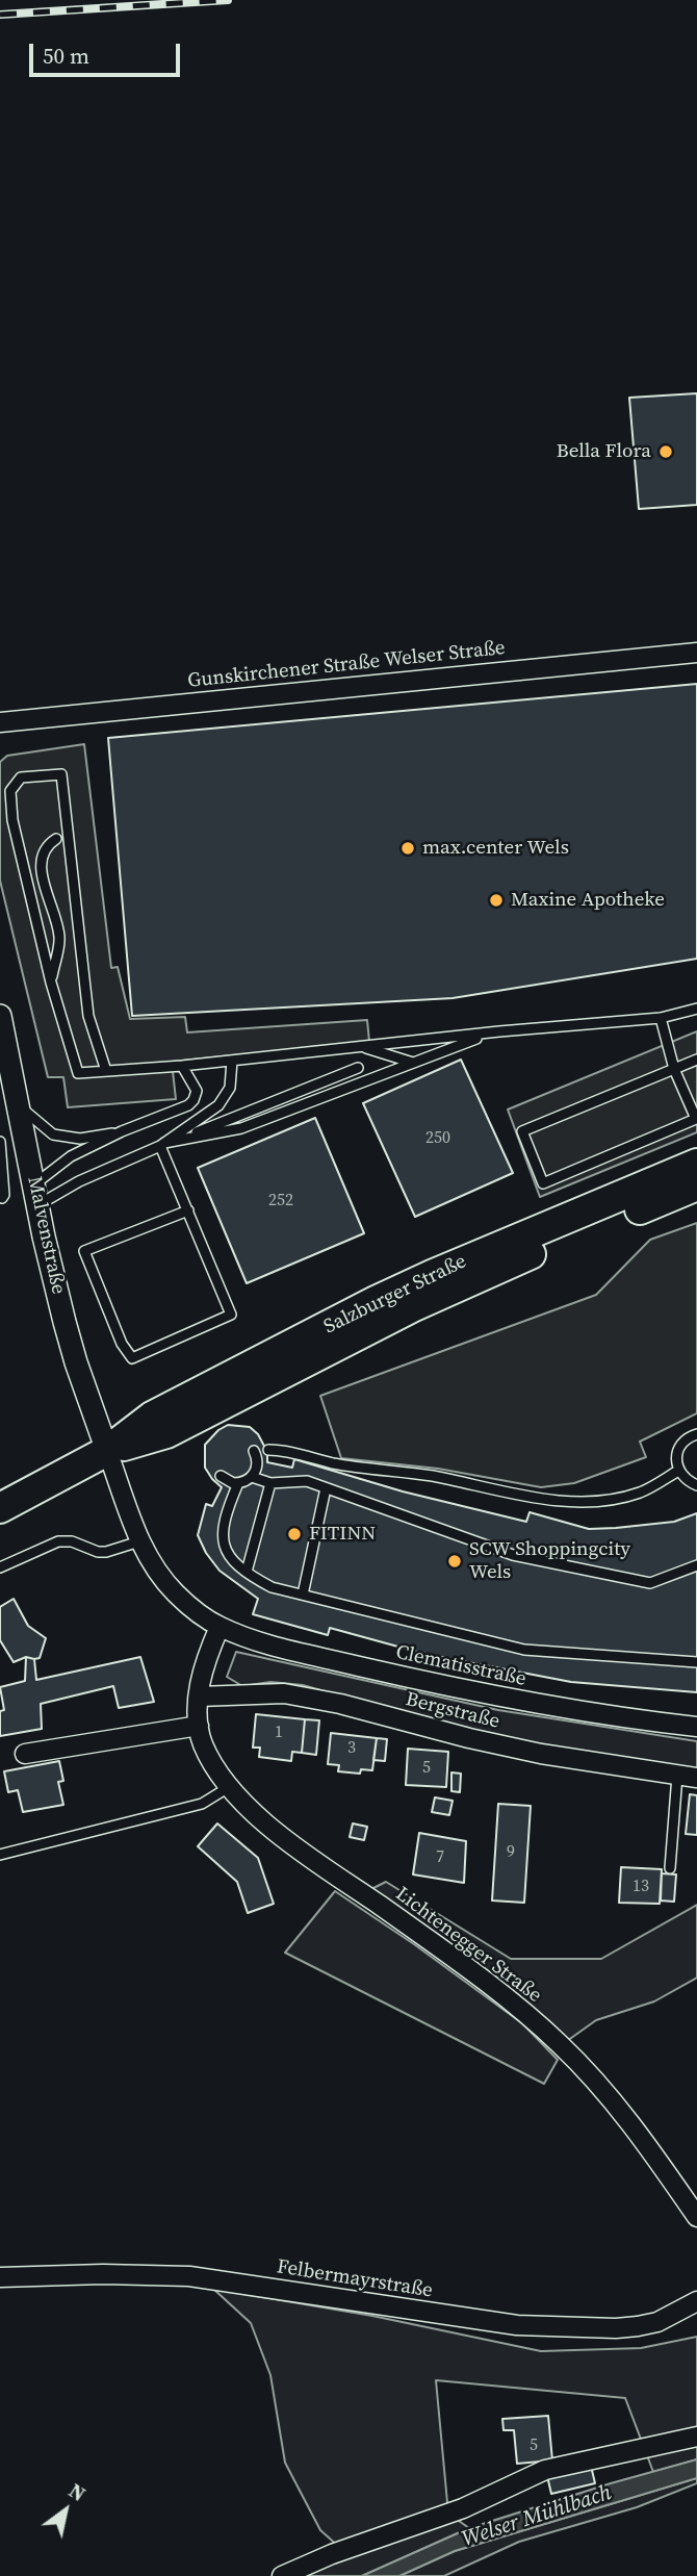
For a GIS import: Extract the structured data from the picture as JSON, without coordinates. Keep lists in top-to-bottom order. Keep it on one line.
{"streets":{"main road":["Salzburger Straße"],"street":["Gunskirchener Straße Welser Straße","Malvenstraße","Clematisstraße","Bergstraße","Lichtenegger Straße","Felbermayrstraße"]},"crossings":[["Malvenstraße","Salzburger Straße"],["Clematisstraße","Lichtenegger Straße"],["Bergstraße","Lichtenegger Straße"]],"water":["Welser Mühlbach"],"places":["Bella Flora","max.center Wels","Maxine Apotheke","FITINN","SCW Shoppingcity Wels"],"house_numbers":["250","252","1","3","5","9","7","13","5"],"scale_bar":"50 m","north":"top right"}
